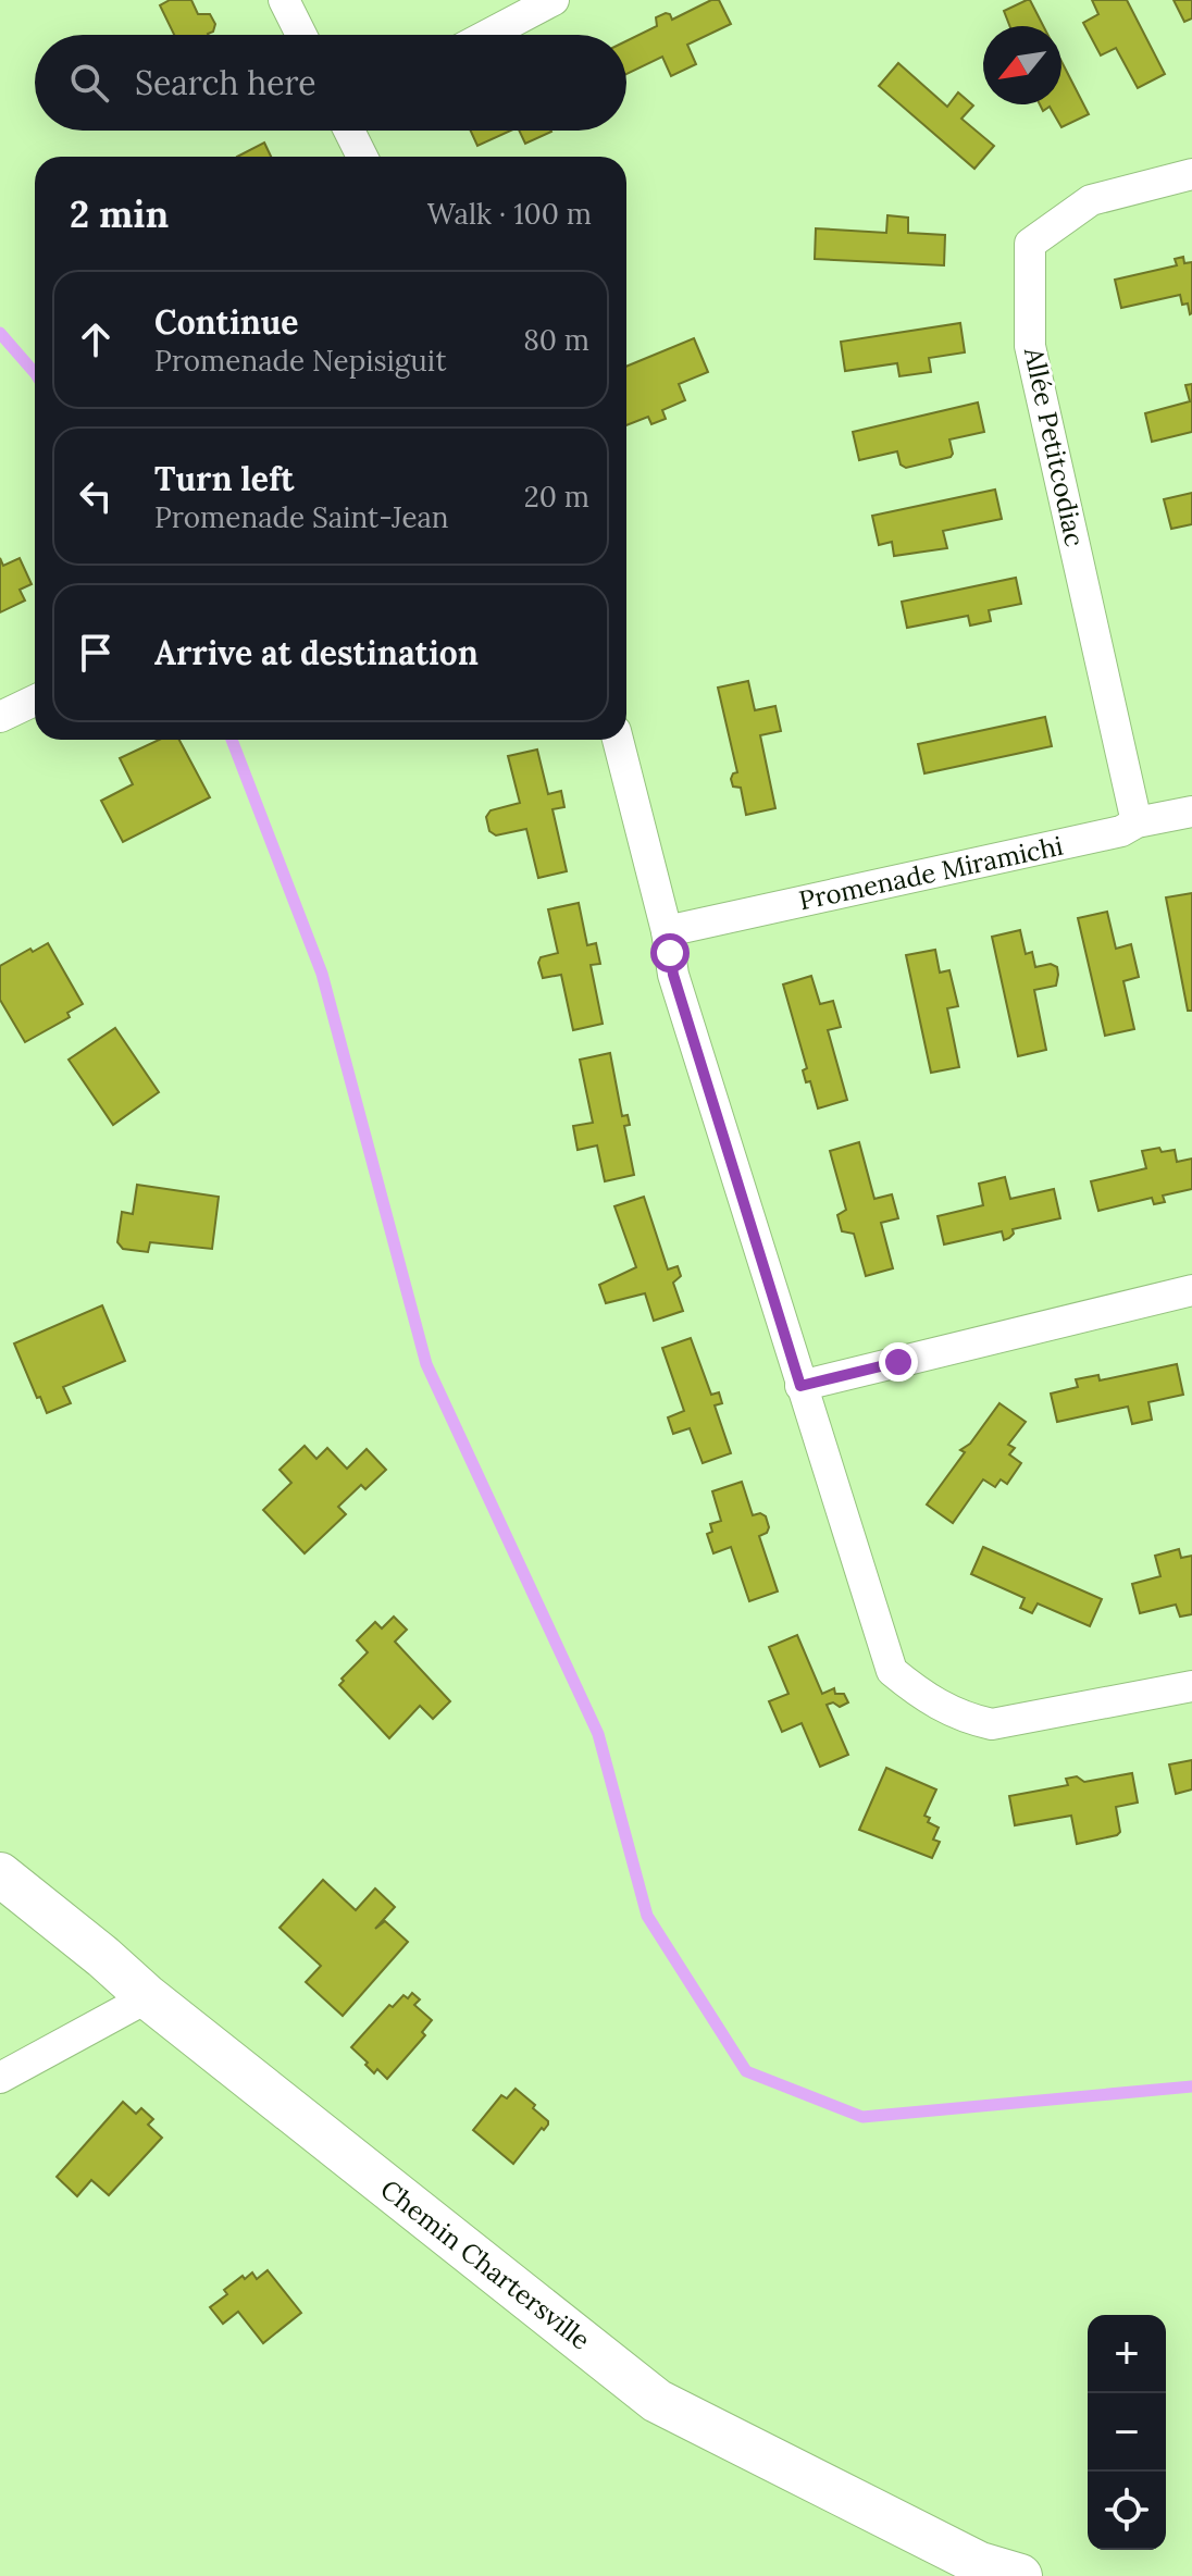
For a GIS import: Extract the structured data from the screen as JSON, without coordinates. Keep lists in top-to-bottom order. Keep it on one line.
{"streets":{"street":["Allée Petitcodiac","Promenade Miramichi","Chemin Chartersville"]},"crossings":[["Allée Petitcodiac","Promenade Miramichi"]],"north":"bottom left","page":{"search":"Search here","heading":["2 min","Walk · 100 m"],"list":[["Continue","Promenade Nepisiguit","80 m"],["Turn left","Promenade Saint-Jean","20 m"],"Arrive at destination"],"map_buttons":["+","−"]}}
